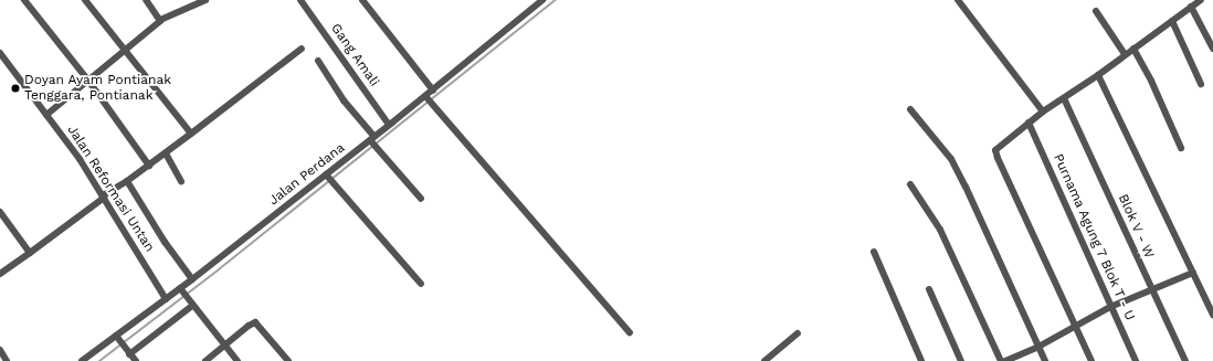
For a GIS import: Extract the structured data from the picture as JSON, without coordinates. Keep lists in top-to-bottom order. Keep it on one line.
{"streets":{"street":["Gang Amali","Jalan Perdana","Jalan Reformasi Untan","Blok V - W","Purnama Agung 7 Blok T - U"]},"crossings":[["Gang Amali","Jalan Perdana"],["Jalan Perdana","Jalan Reformasi Untan"]],"places":["Doyan Ayam Pontianak Tenggara, Pontianak"]}
